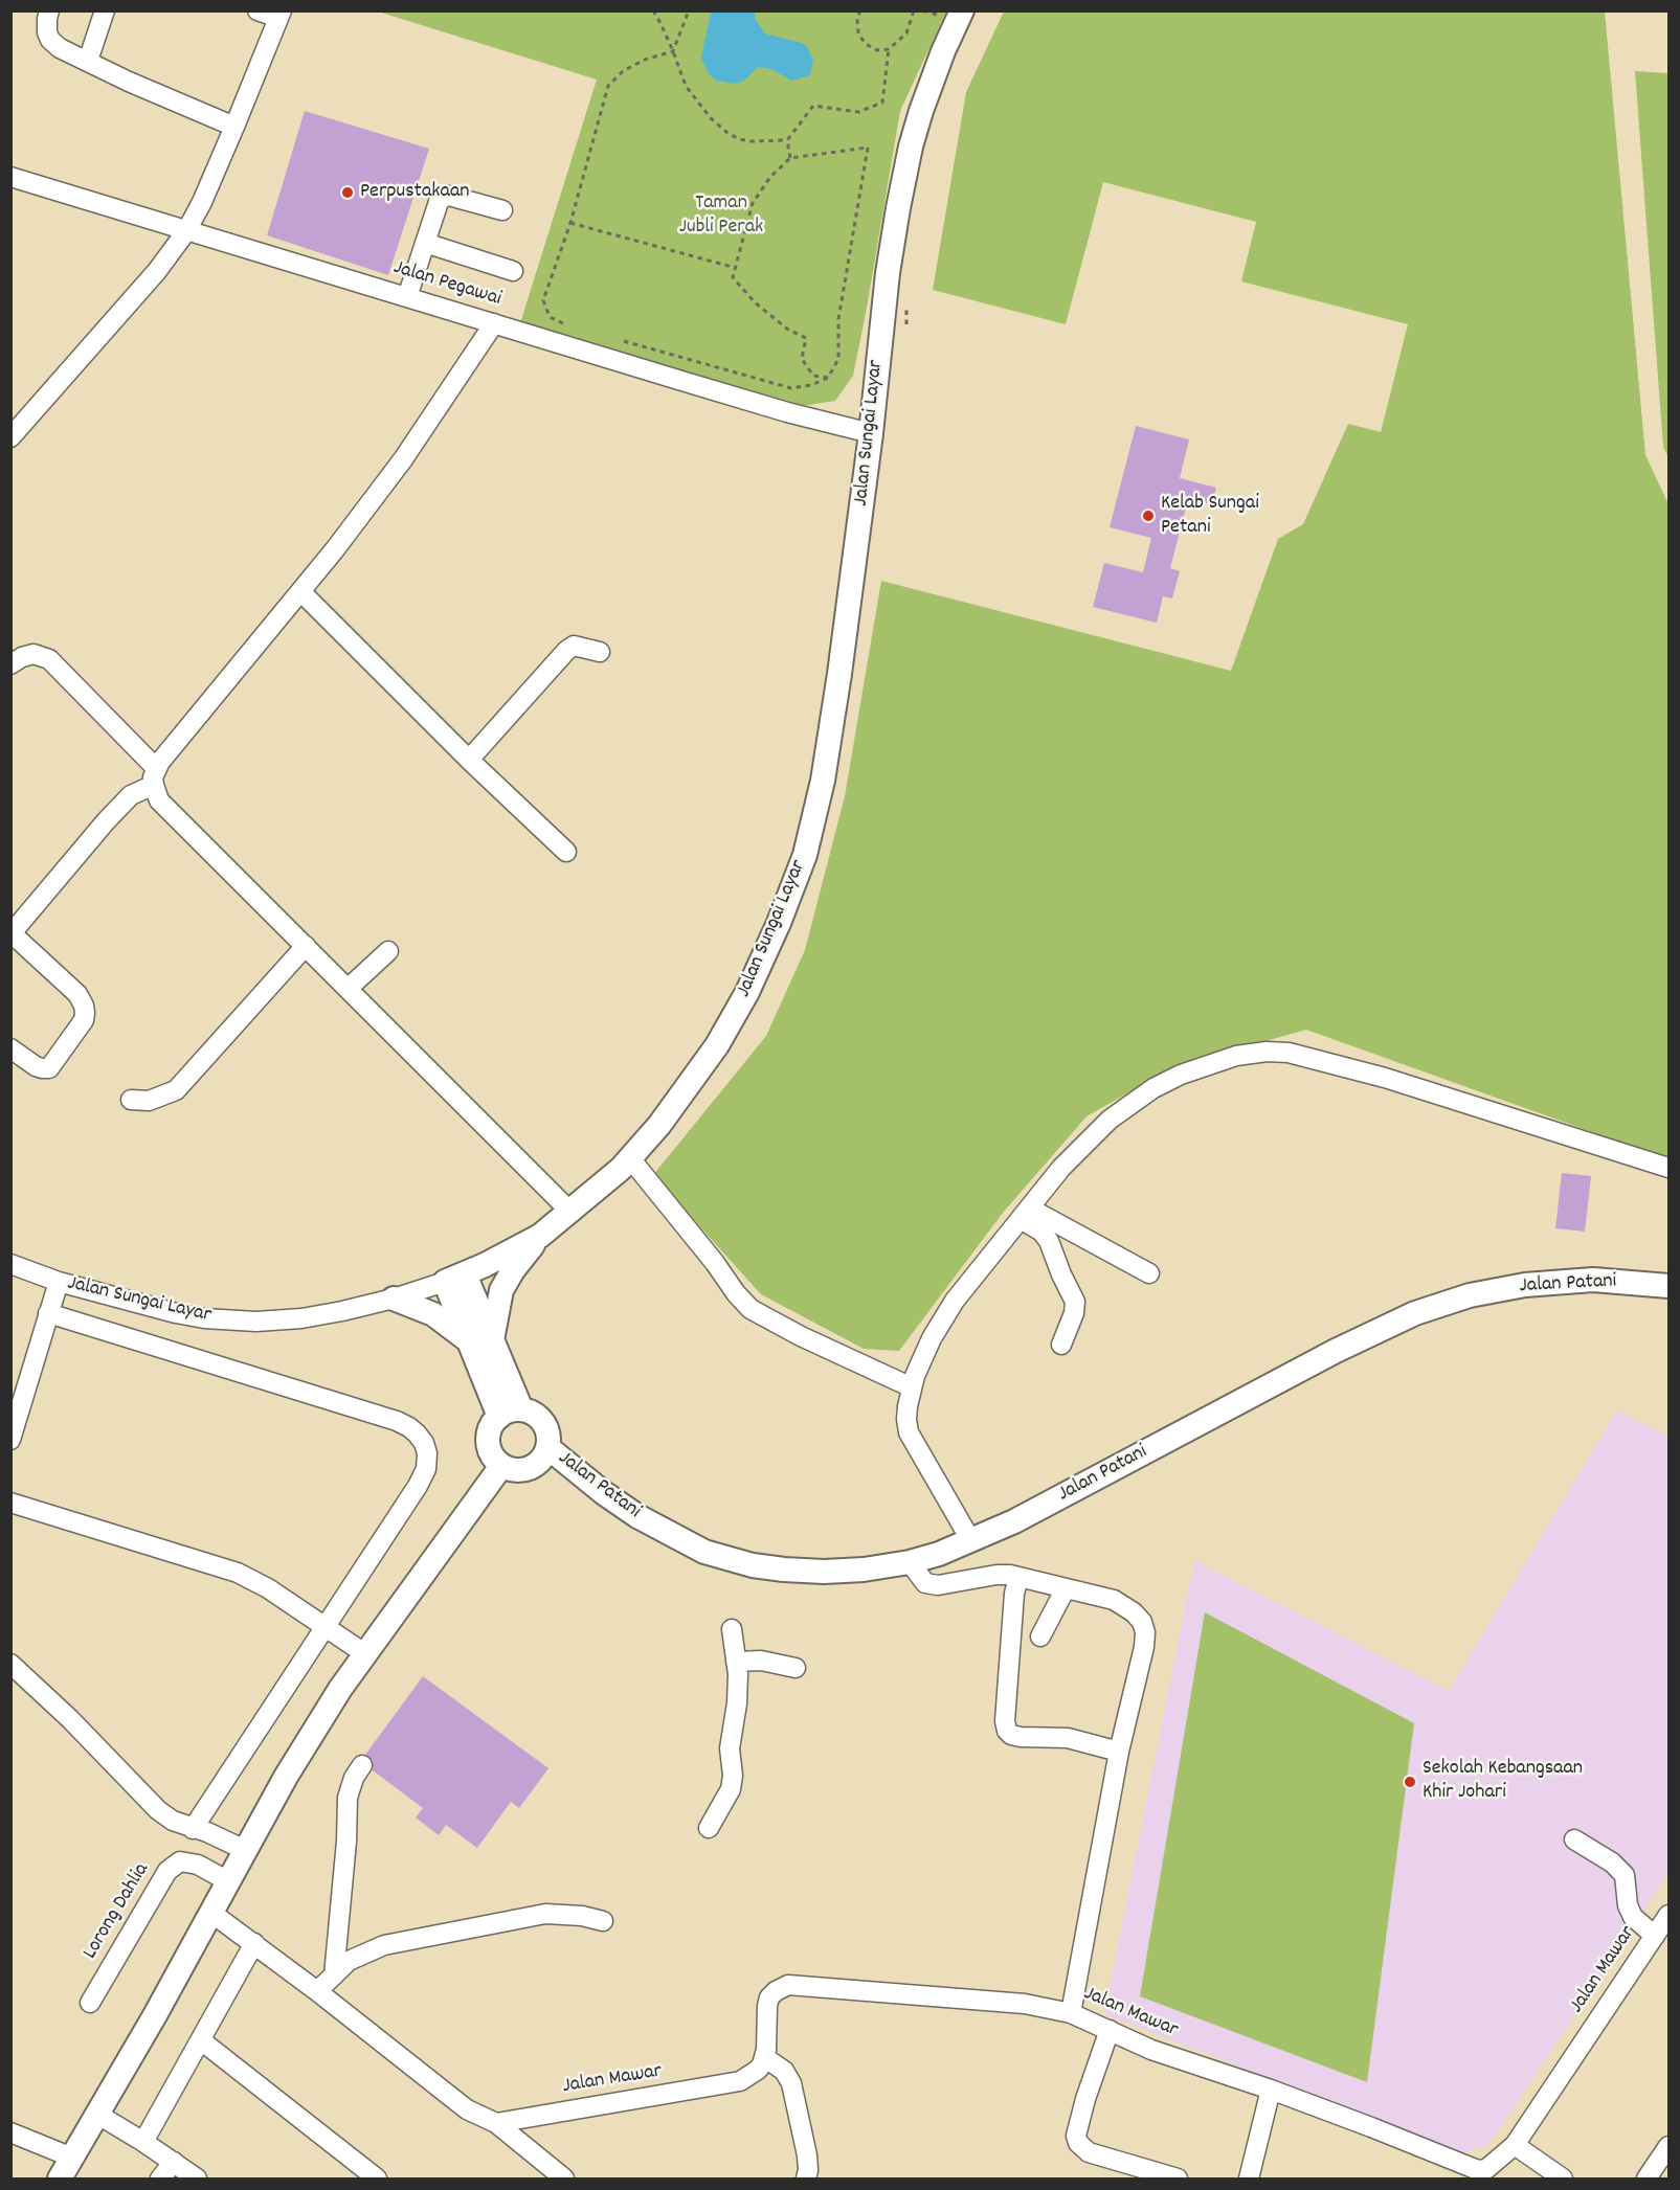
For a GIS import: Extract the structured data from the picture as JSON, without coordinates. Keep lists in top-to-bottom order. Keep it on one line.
{"streets":{"main road":["Jalan Sungai Layar","Jalan Patani"],"street":["Jalan Pegawai","Lorong Dahlia","Jalan Mawar"]},"crossings":[["Jalan Pegawai","Jalan Sungai Layar"]],"parks":["Taman Jubli Perak"],"places":["Perpustakaan","Kelab Sungai Petani","Sekolah Kebangsaan Khir Johari"]}
